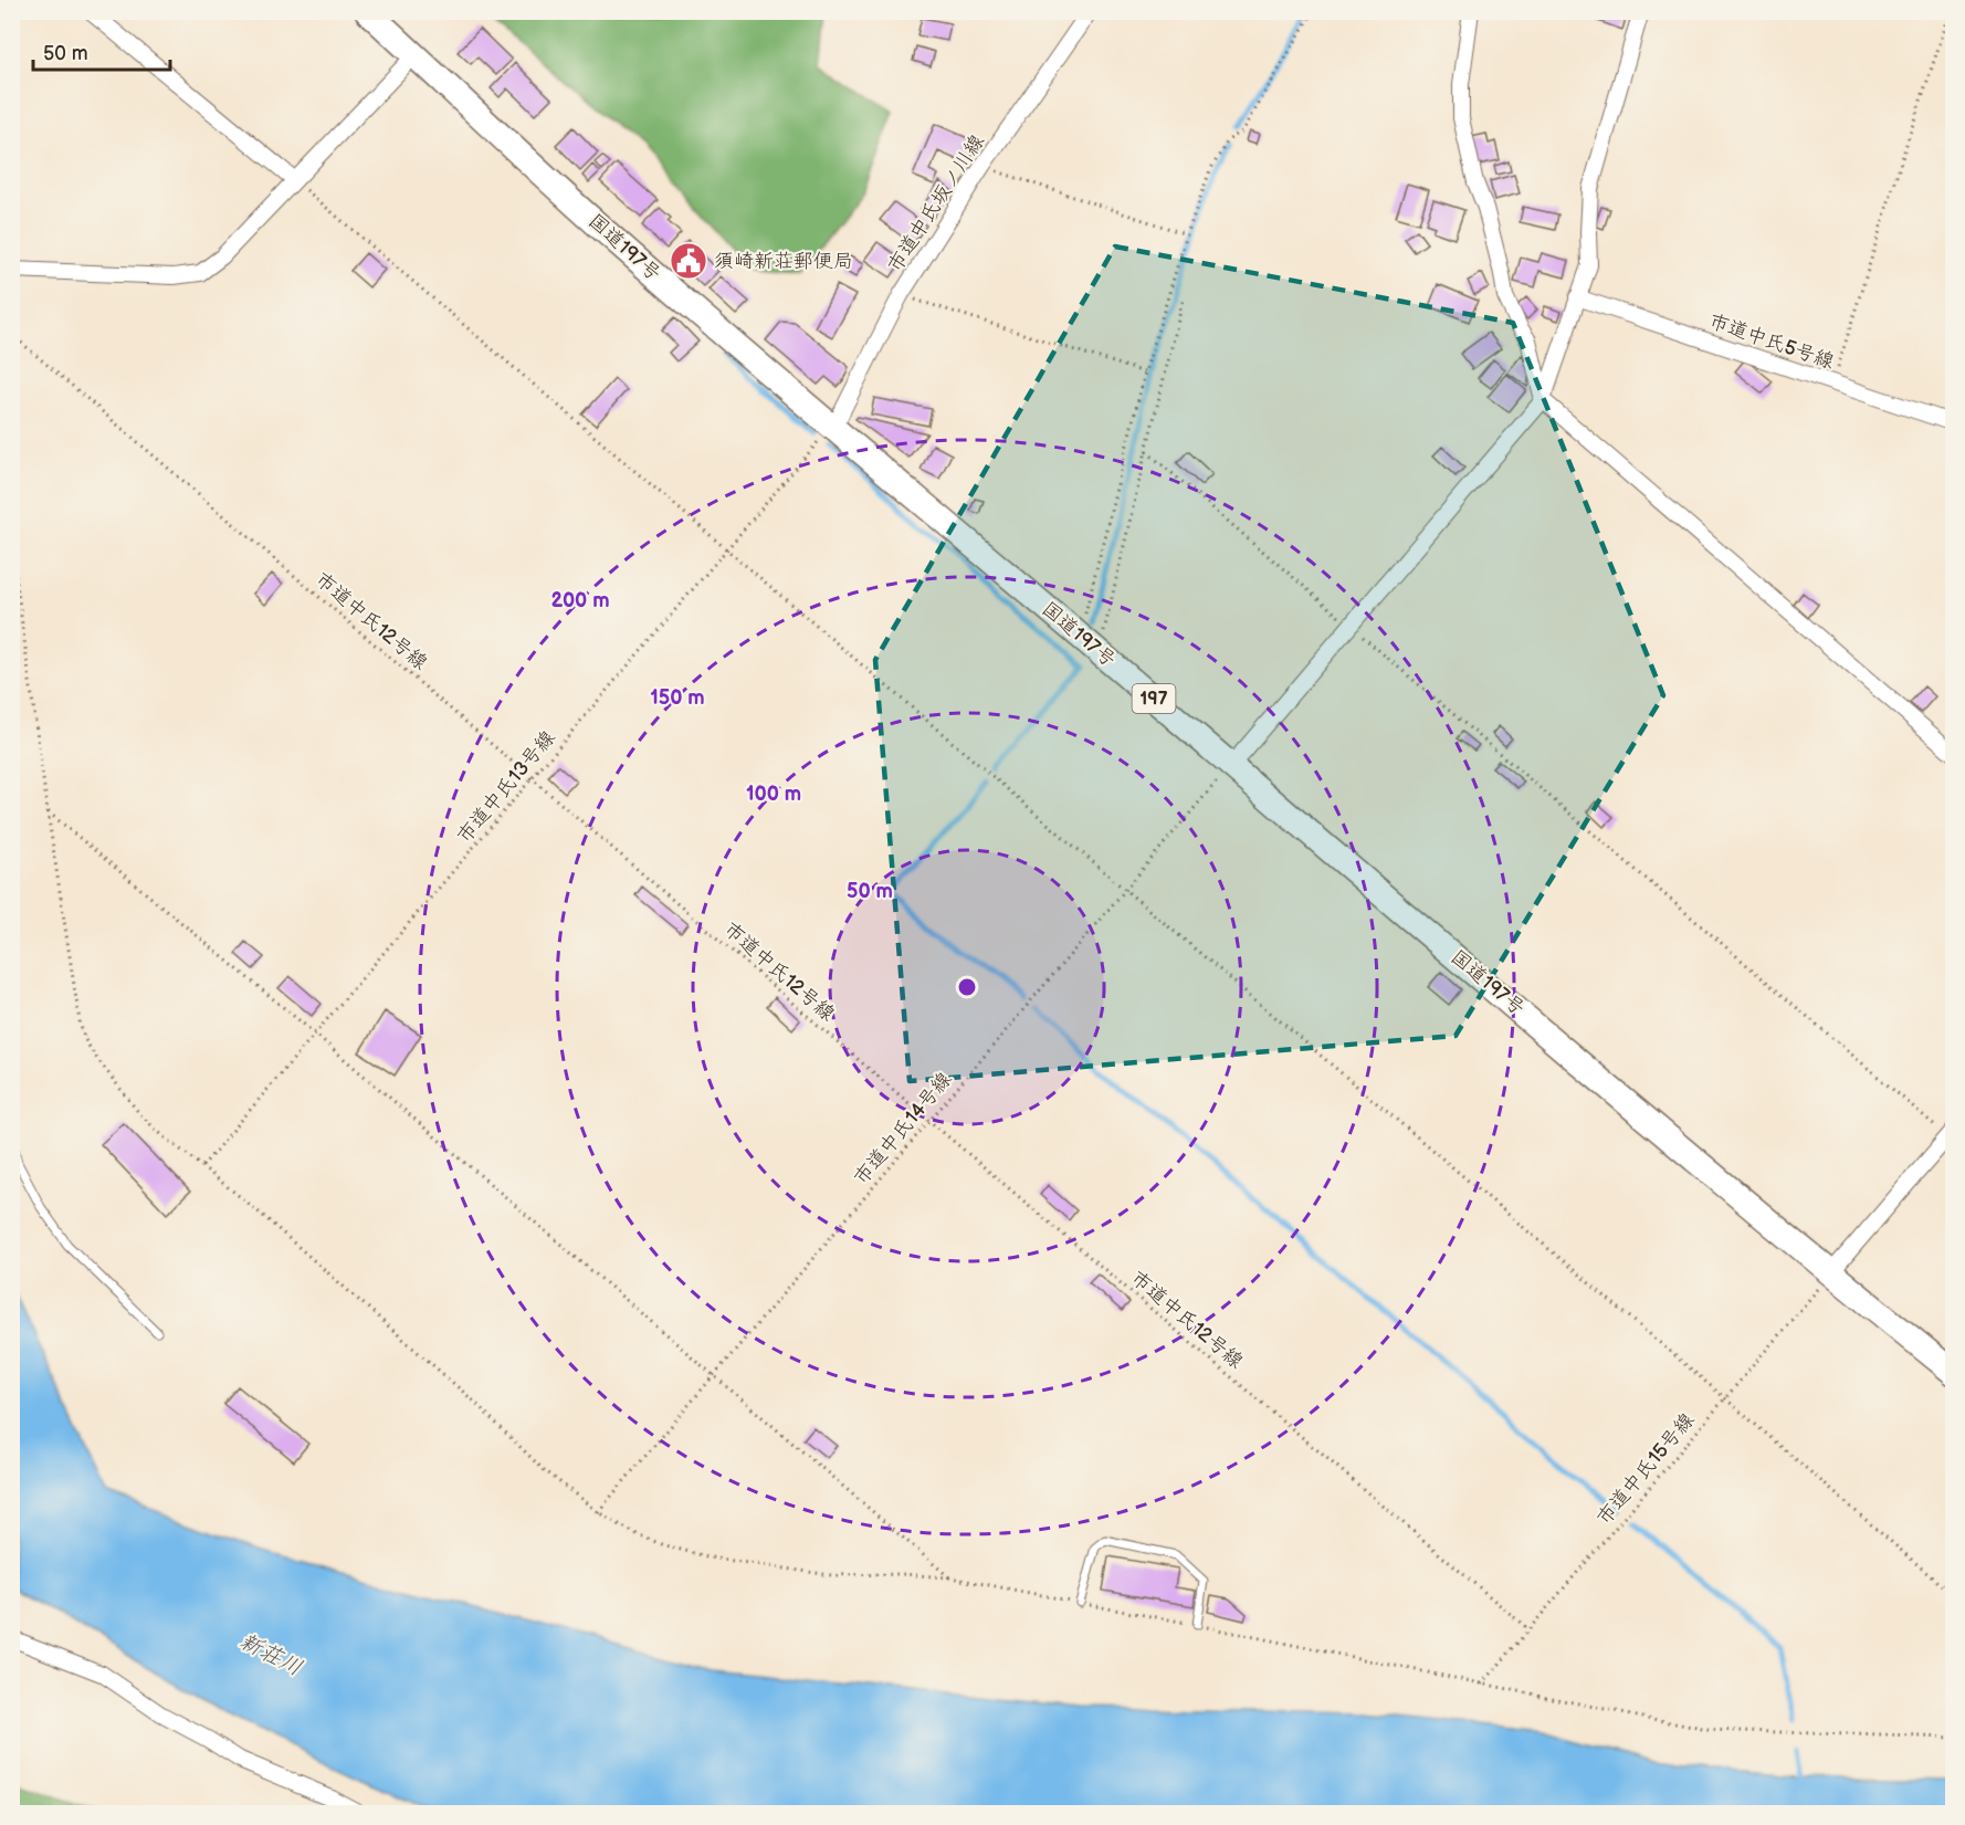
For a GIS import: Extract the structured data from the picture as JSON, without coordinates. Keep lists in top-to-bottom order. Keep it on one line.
{"streets":{"highway":["国道197号","197"],"street":["市道中氏坂ノ川線","市道中氏5号線"],"path":["市道中氏12号線","市道中氏13号線","市道中氏14号線","市道中氏15号線"]},"crossings":[["市道中氏坂ノ川線","国道197号"],["市道中氏坂ノ川線","市道中氏13号線"],["国道197号","市道中氏13号線"],["国道197号","市道中氏14号線"],["国道197号","市道中氏15号線"],["市道中氏12号線","市道中氏13号線"],["市道中氏12号線","市道中氏14号線"],["市道中氏12号線","市道中氏15号線"]],"water":["新荘川"],"places":{"public building":["須崎新荘郵便局"]},"scale_bar":"50 m","rings":["200 m","150 m","100 m","50 m"]}
